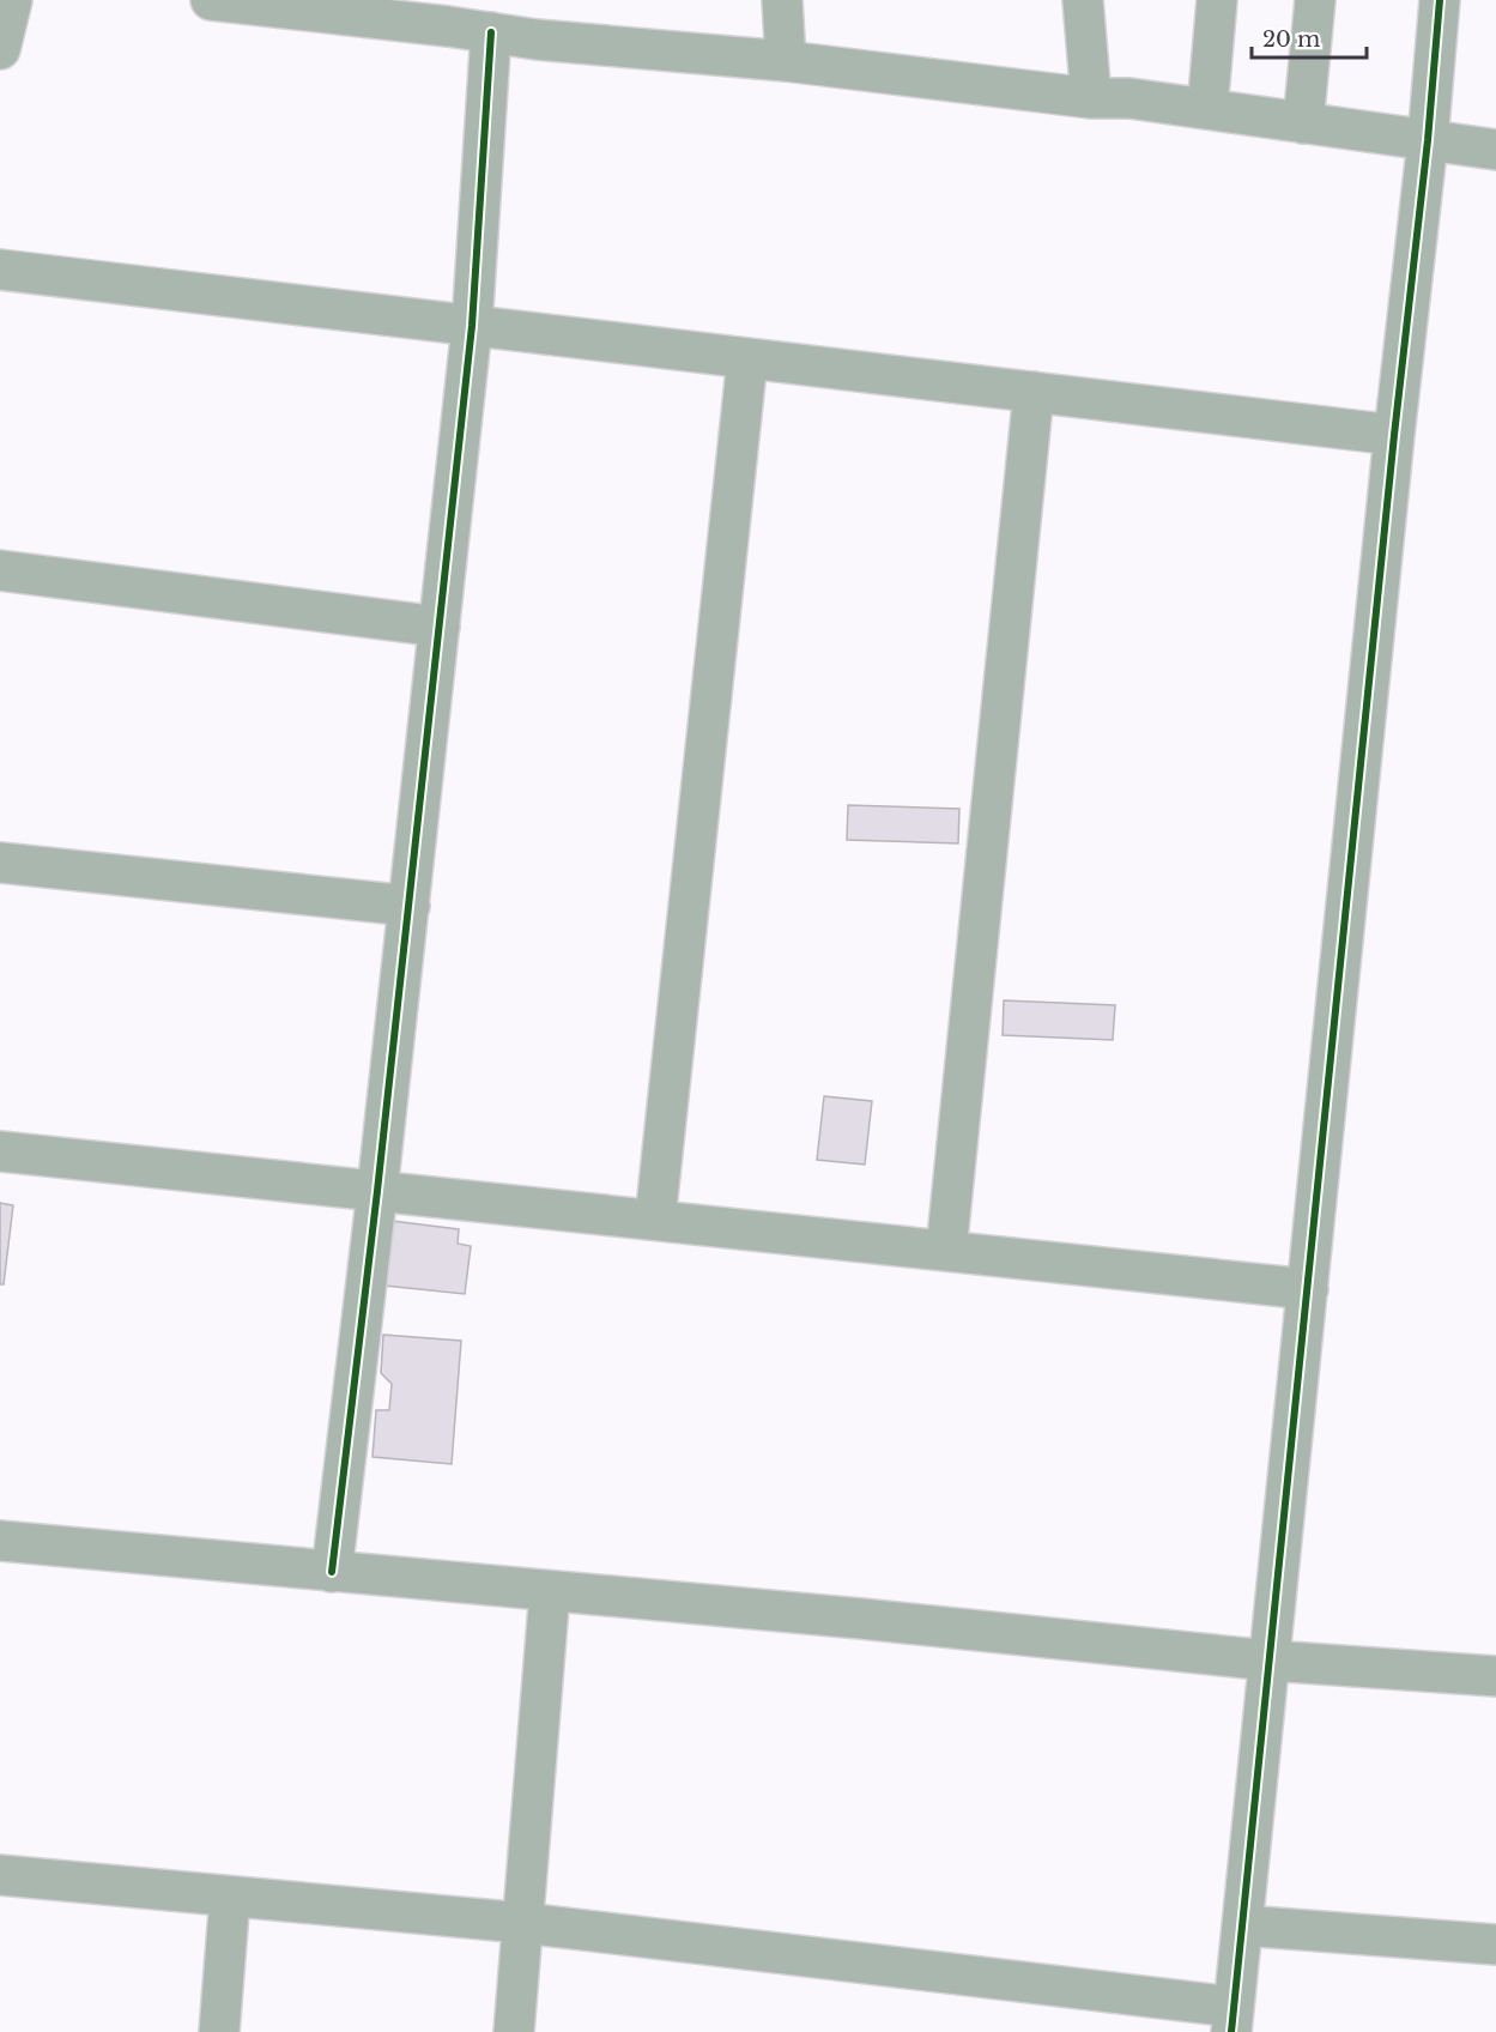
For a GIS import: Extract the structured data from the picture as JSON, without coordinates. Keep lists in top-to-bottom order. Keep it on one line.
{"scale_bar":"20 m"}
